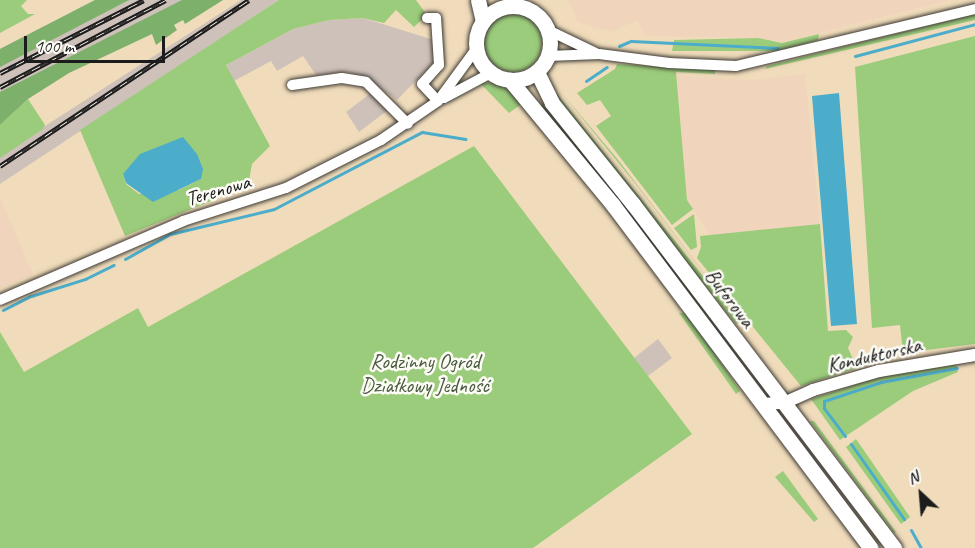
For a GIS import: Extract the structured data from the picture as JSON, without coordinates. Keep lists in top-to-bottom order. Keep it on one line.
{"streets":{"main road":["Buforowa"],"street":["Terenowa","Konduktorska"]},"crossings":[["Terenowa","Buforowa"],["Buforowa","Konduktorska"]],"parks":["Rodzinny Ogród Działkowy Jedność"],"scale_bar":"100 m","north":"top left"}
